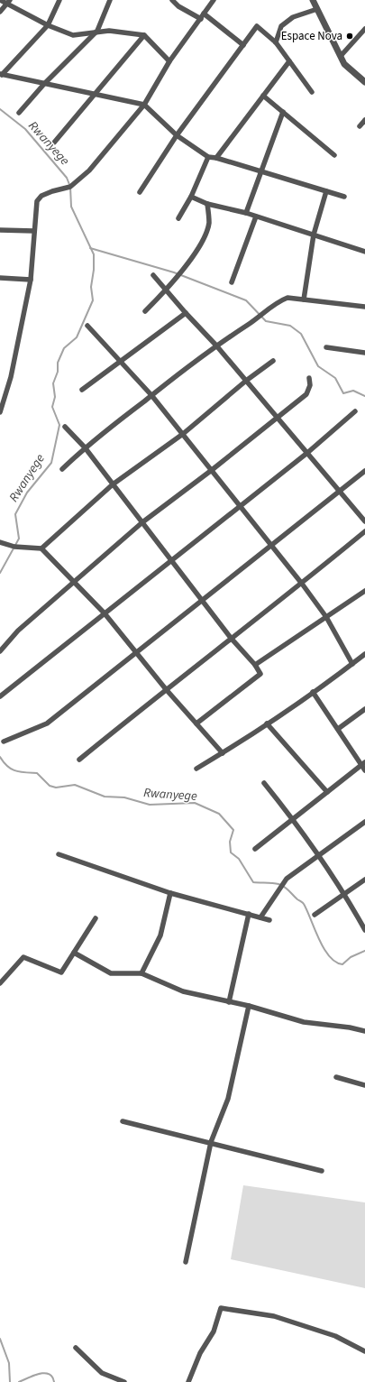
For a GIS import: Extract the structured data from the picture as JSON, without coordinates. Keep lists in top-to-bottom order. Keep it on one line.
{"water":["Rwanyege"],"places":["Espace Nova"]}
